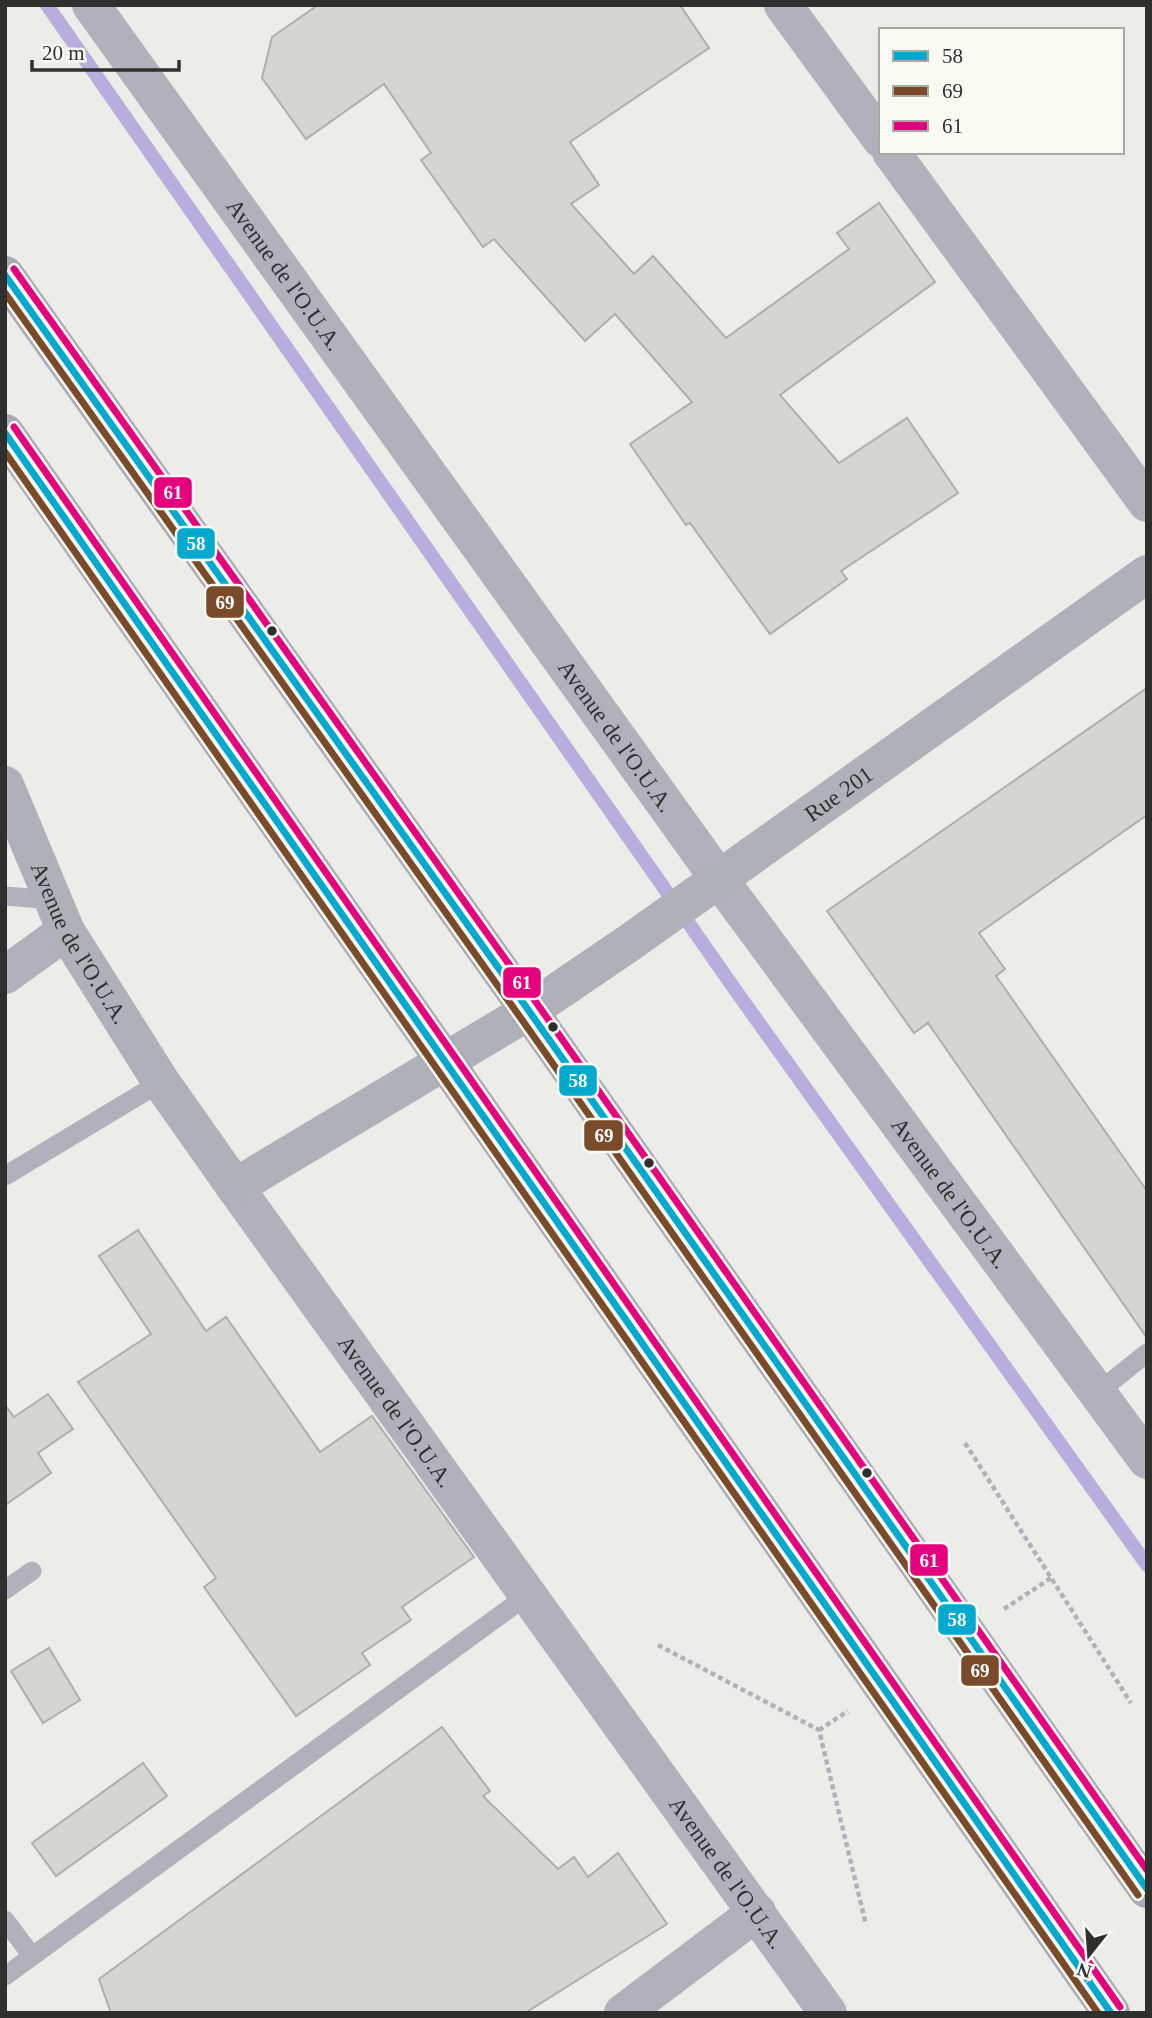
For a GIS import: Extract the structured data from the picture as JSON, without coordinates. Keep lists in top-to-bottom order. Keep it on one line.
{"streets":{"main road":["Avenue de l'O.U.A.","Rue 201"]},"crossings":[["Avenue de l'O.U.A.","Rue 201"]],"lines":["transit line 61","transit line 58","transit line 69"],"legend":["58","69","61"],"scale_bar":"20 m","north":"bottom"}
